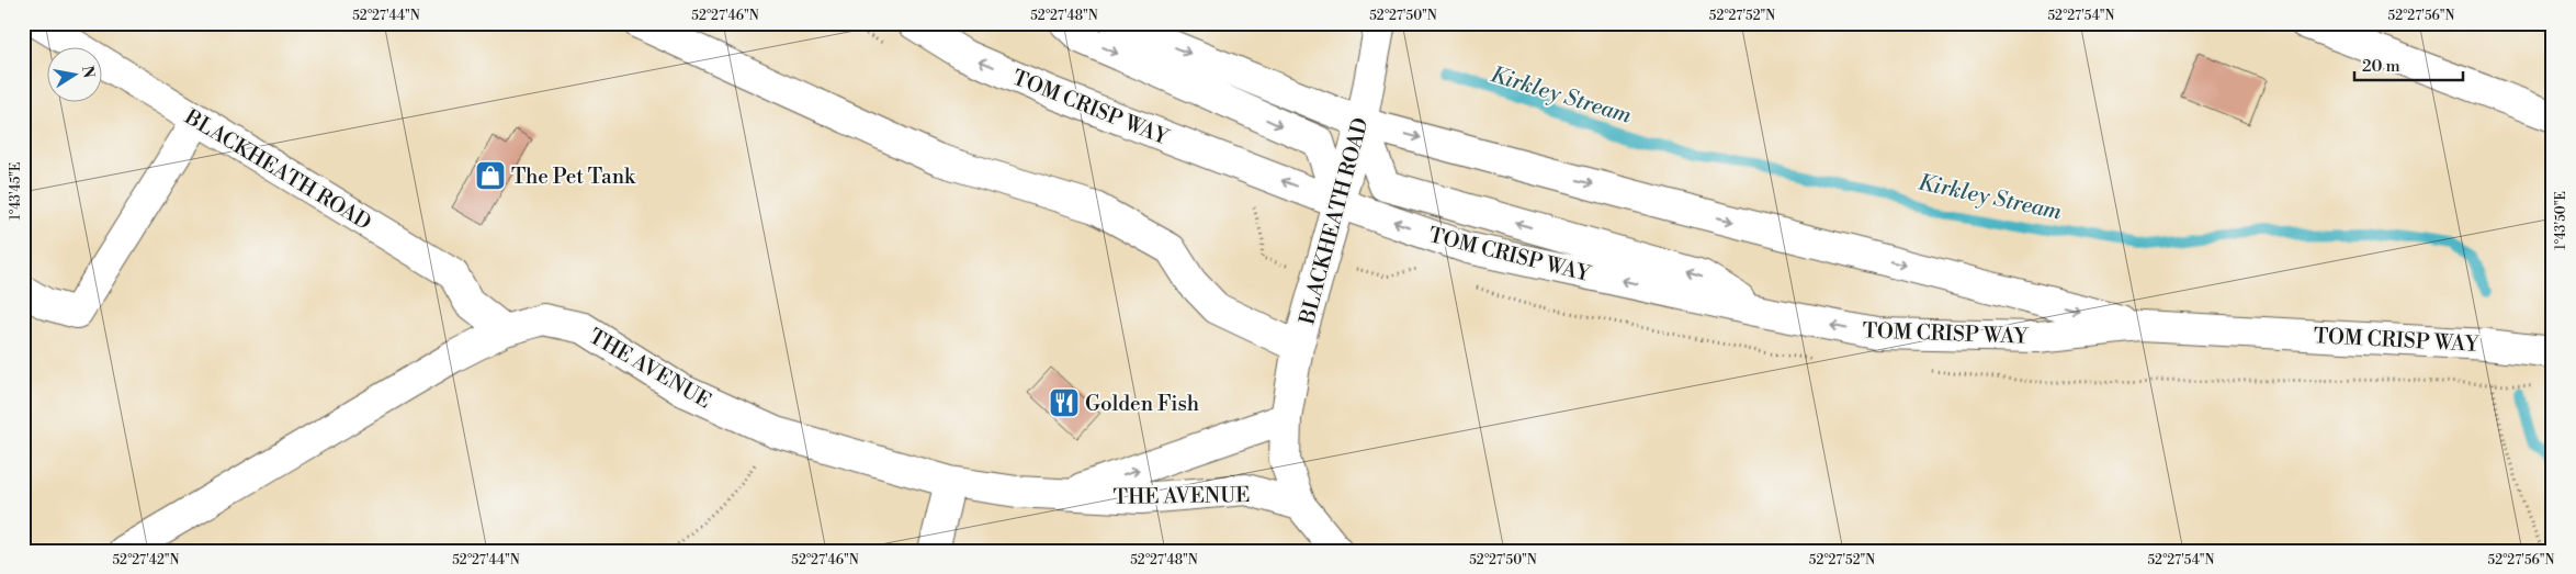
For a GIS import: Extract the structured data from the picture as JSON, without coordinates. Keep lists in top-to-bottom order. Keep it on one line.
{"streets":{"main road":["TOM CRISP WAY","BLACKHEATH ROAD","THE AVENUE"]},"crossings":[["TOM CRISP WAY","BLACKHEATH ROAD"],["BLACKHEATH ROAD","THE AVENUE"]],"water":["Kirkley Stream"],"places":{"shop":["The Pet Tank"],"restaurant":["Golden Fish"]},"scale_bar":"20 m","north":"right","coordinates":["52°27'44\"N","52°27'46\"N","52°27'48\"N","52°27'50\"N","52°27'52\"N","52°27'54\"N","52°27'56\"N","1°43'45\"E","1°43'50\"E","52°27'42\"N"]}
